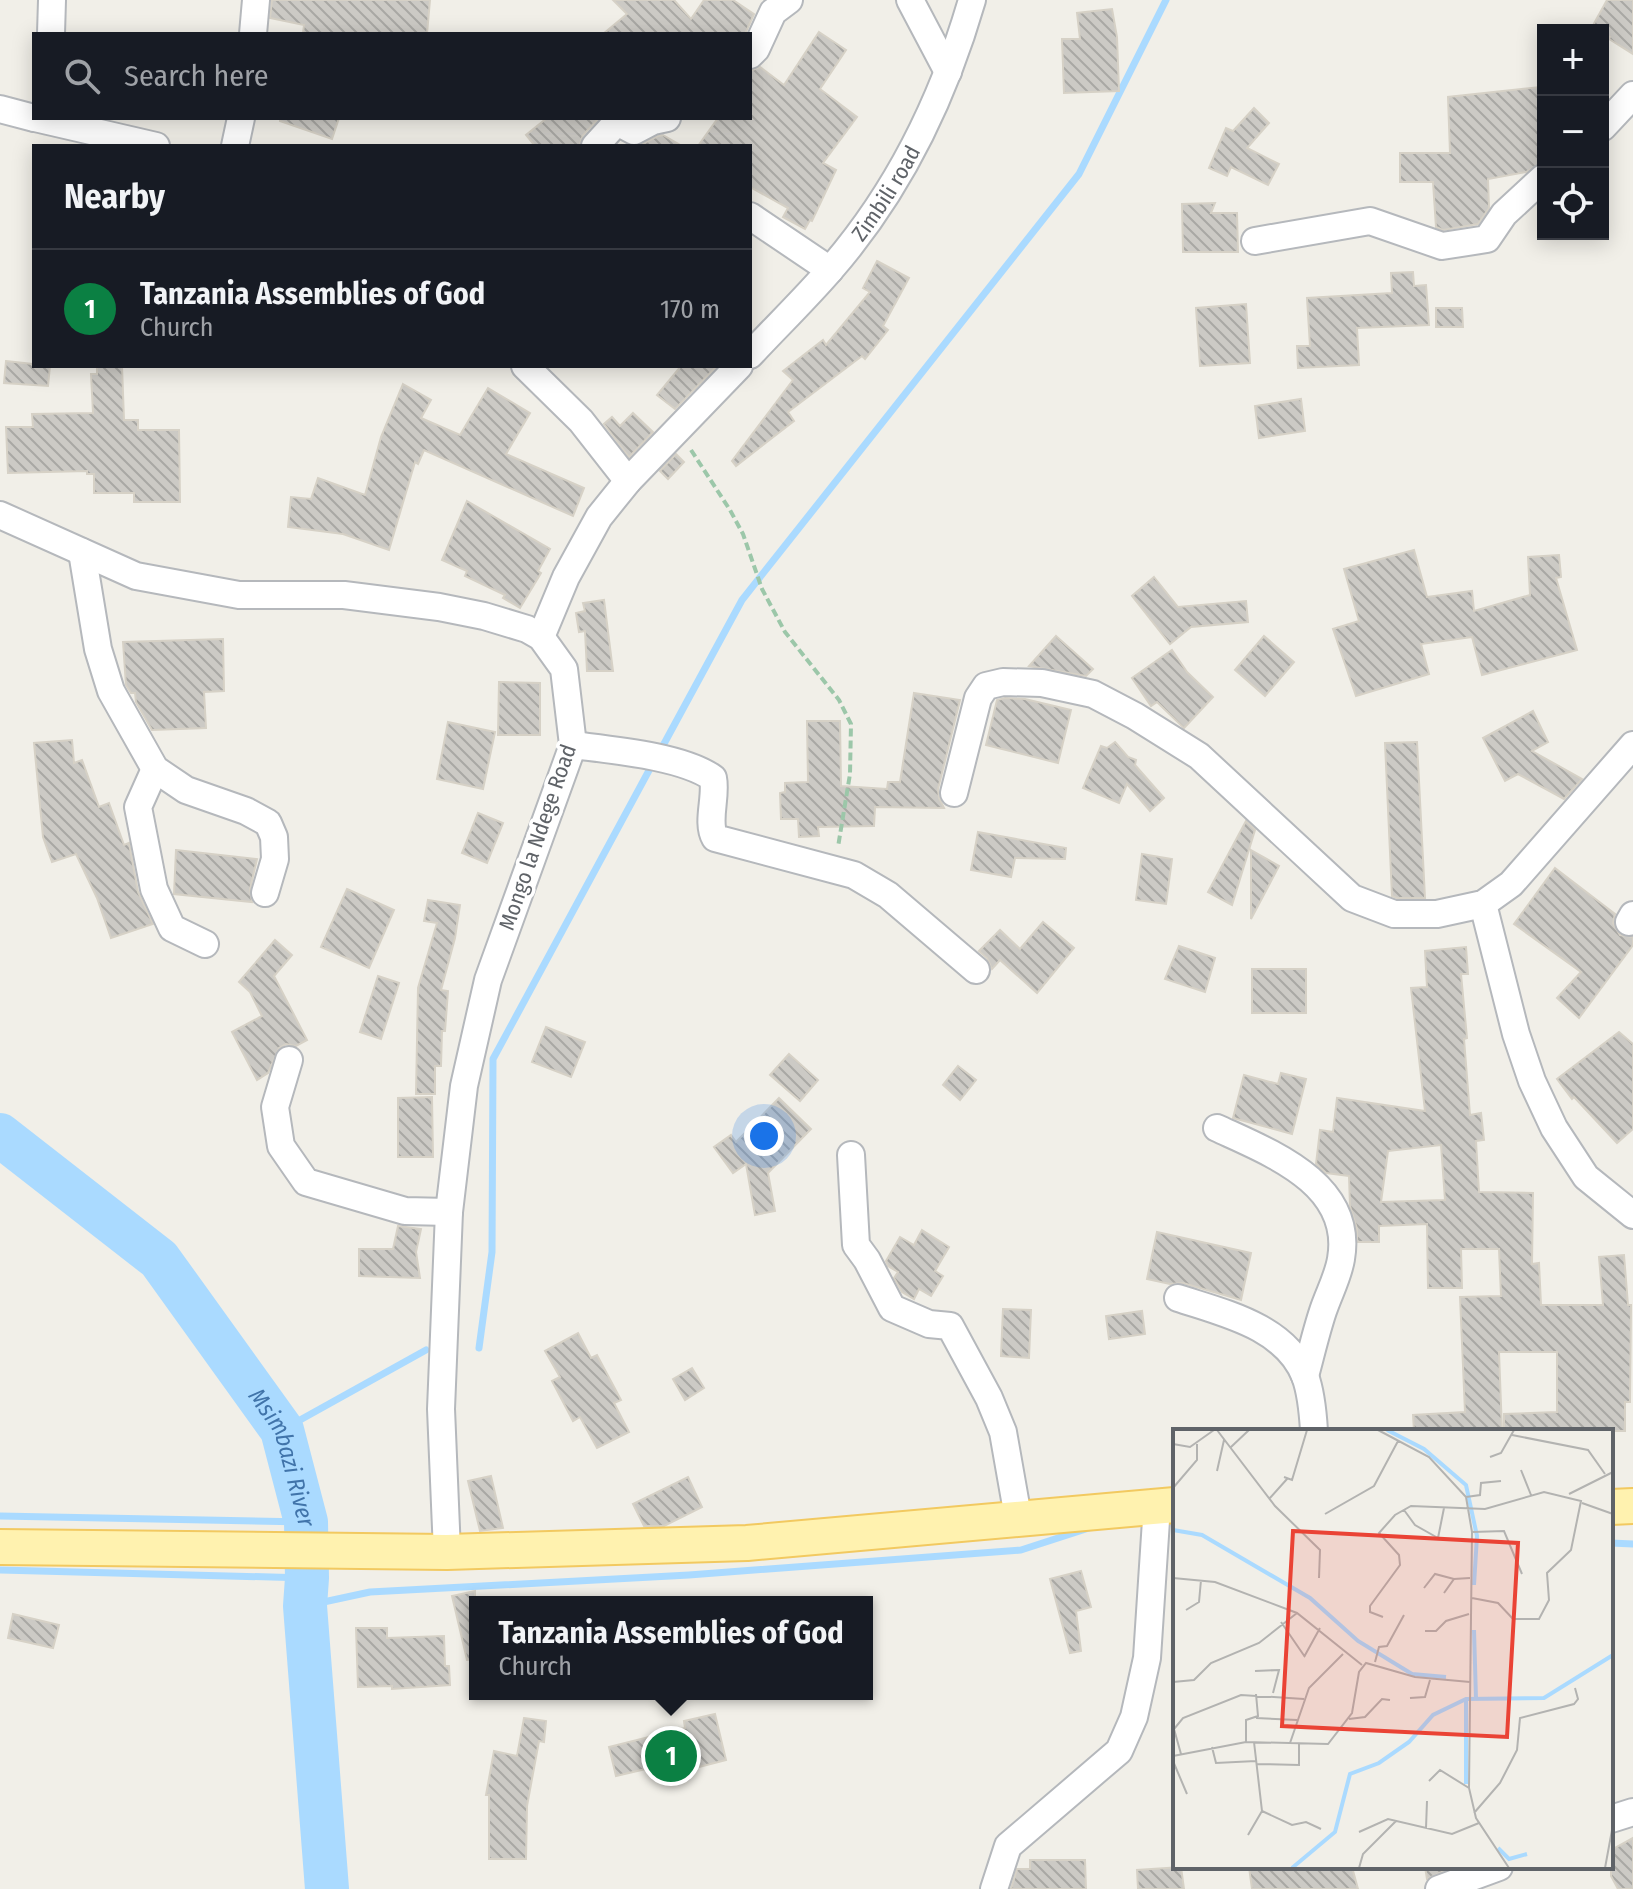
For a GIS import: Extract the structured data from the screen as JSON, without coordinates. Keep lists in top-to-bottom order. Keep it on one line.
{"streets":{"street":["Zimbili road","Mongo la Ndege Road"]},"water":["Msimbazi River"],"page":{"map_buttons":["+","−"],"search":"Search here","heading":"Nearby","list":[{"mark":"1","name":"Tanzania Assemblies of God","note":"Church","value":"170 m"}],"popup":["Tanzania Assemblies of God","Church"],"pins":"1"}}
